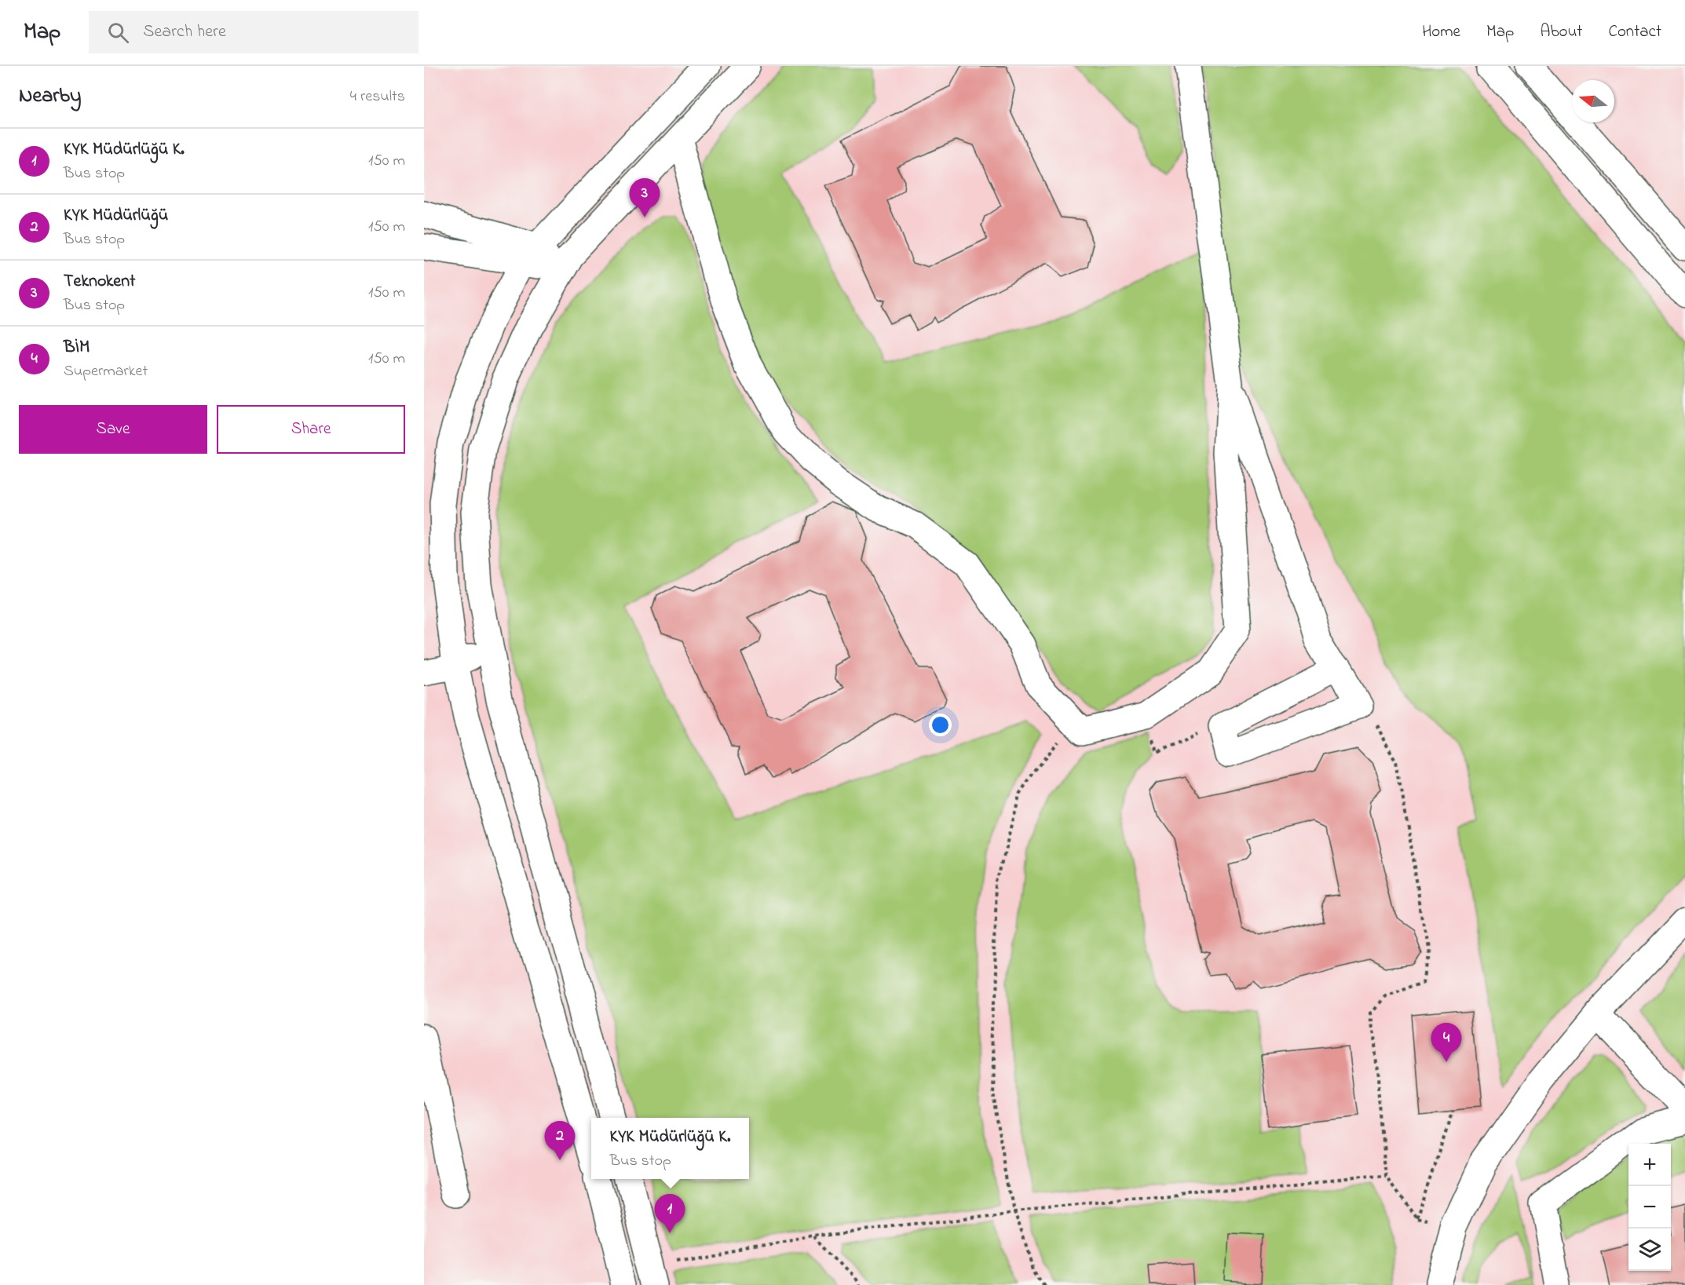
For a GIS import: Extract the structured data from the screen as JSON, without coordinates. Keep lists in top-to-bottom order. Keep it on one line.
{"north":"left","page":{"header":"Map","search":"Search here","nav":["Home","Map","About","Contact"],"heading":["Nearby","4 results"],"list":[{"mark":"1","name":"KYK Müdürlüğü K.","note":"Bus stop","value":"150 m"},{"mark":"2","name":"KYK Müdürlüğü","note":"Bus stop","value":"150 m"},{"mark":"3","name":"Teknokent","note":"Bus stop","value":"150 m"},{"mark":"4","name":"BİM","note":"Supermarket","value":"150 m"}],"pins":["3","4","2","1"],"buttons":["Save","Share"],"popup":["KYK Müdürlüğü K.","Bus stop"],"map_buttons":["+","−"]}}
